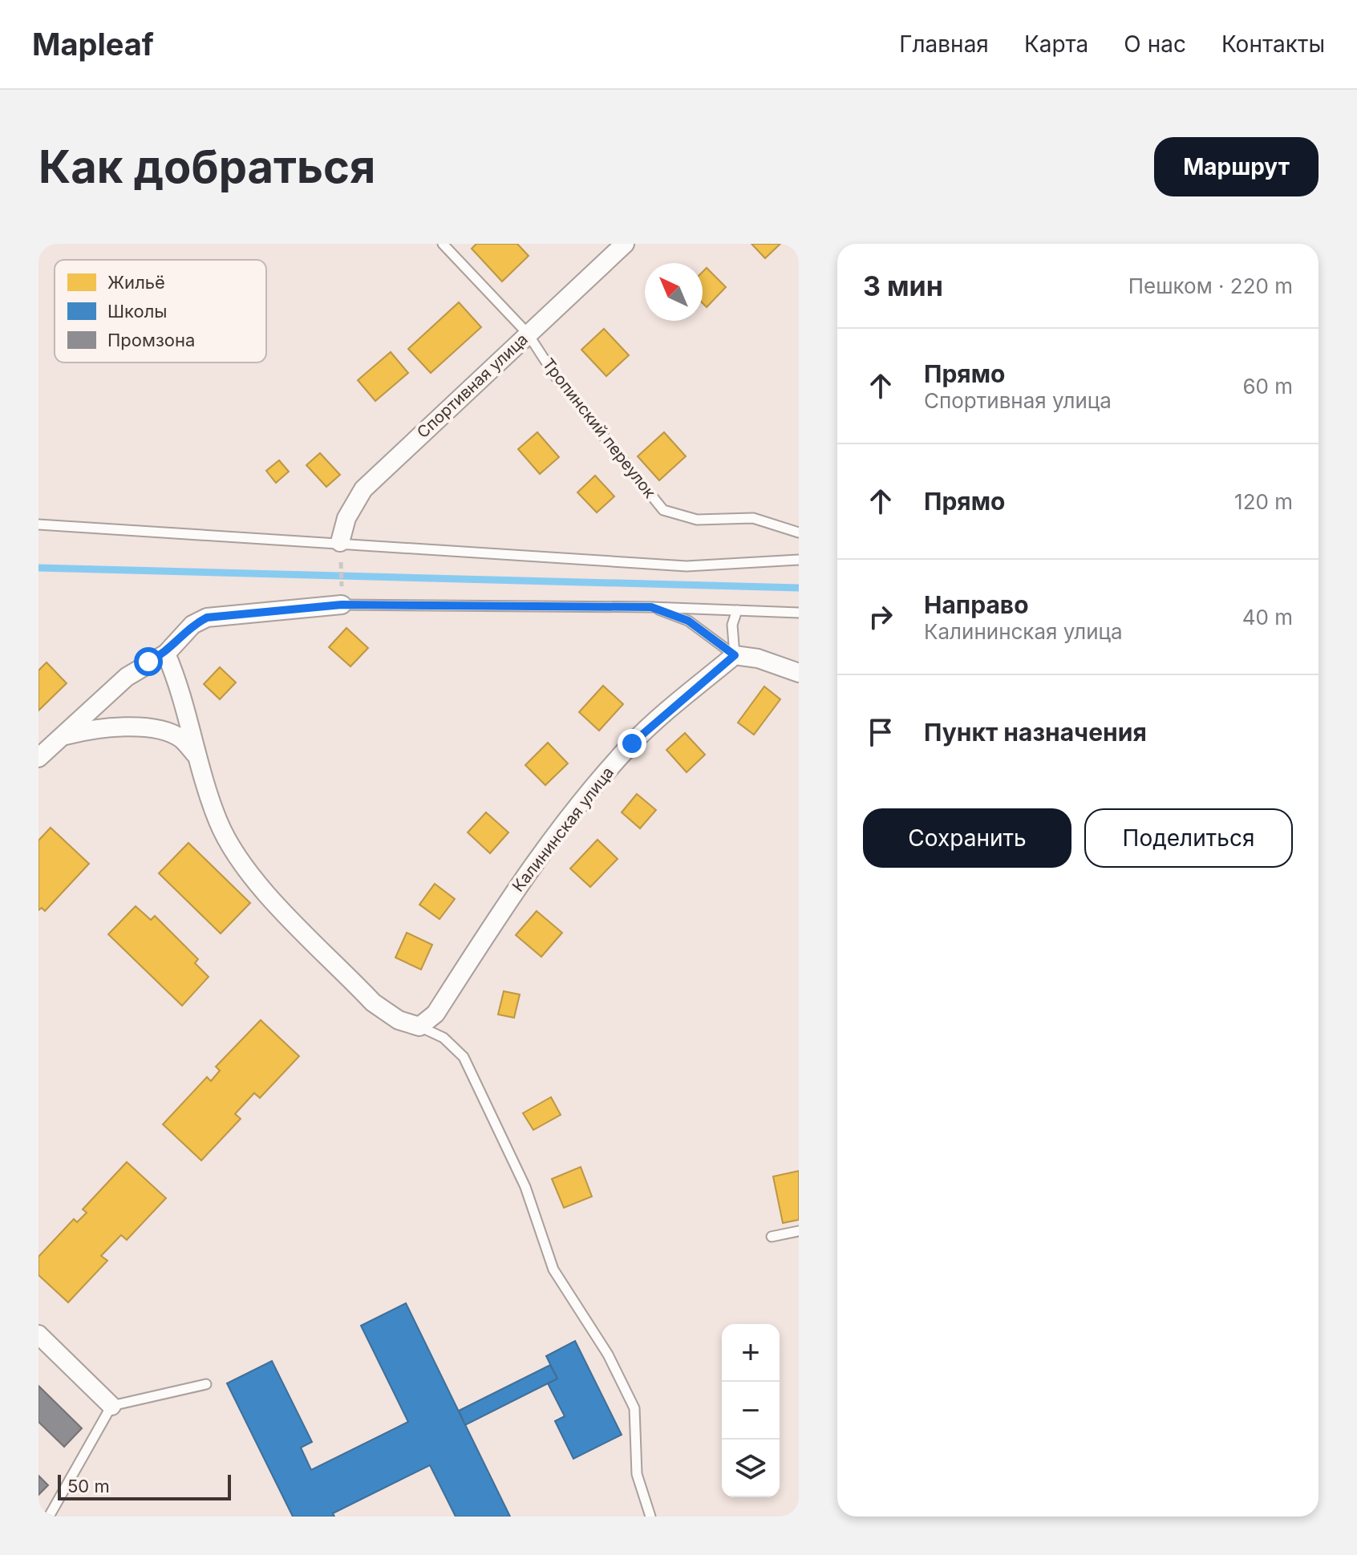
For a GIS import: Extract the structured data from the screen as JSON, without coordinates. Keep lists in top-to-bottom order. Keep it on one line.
{"streets":{"street":["Спортивная улица","Калининская улица"],"lane":["Тропинский переулок"]},"crossings":[["Спортивная улица","Тропинский переулок"]],"legend":["Жильё","Школы","Промзона"],"scale_bar":"50 m","north":"top left","page":{"header":"Mapleaf","nav":["Главная","Карта","О нас","Контакты"],"buttons":["Маршрут",["Сохранить","Поделиться"]],"title":"Как добраться","heading":["3 мин","Пешком · 220 m"],"list":[["Прямо","Спортивная улица","60 m"],["Прямо","120 m"],["Направо","Калининская улица","40 m"],"Пункт назначения"],"map_buttons":["+","−"],"scale":"50 m"}}
